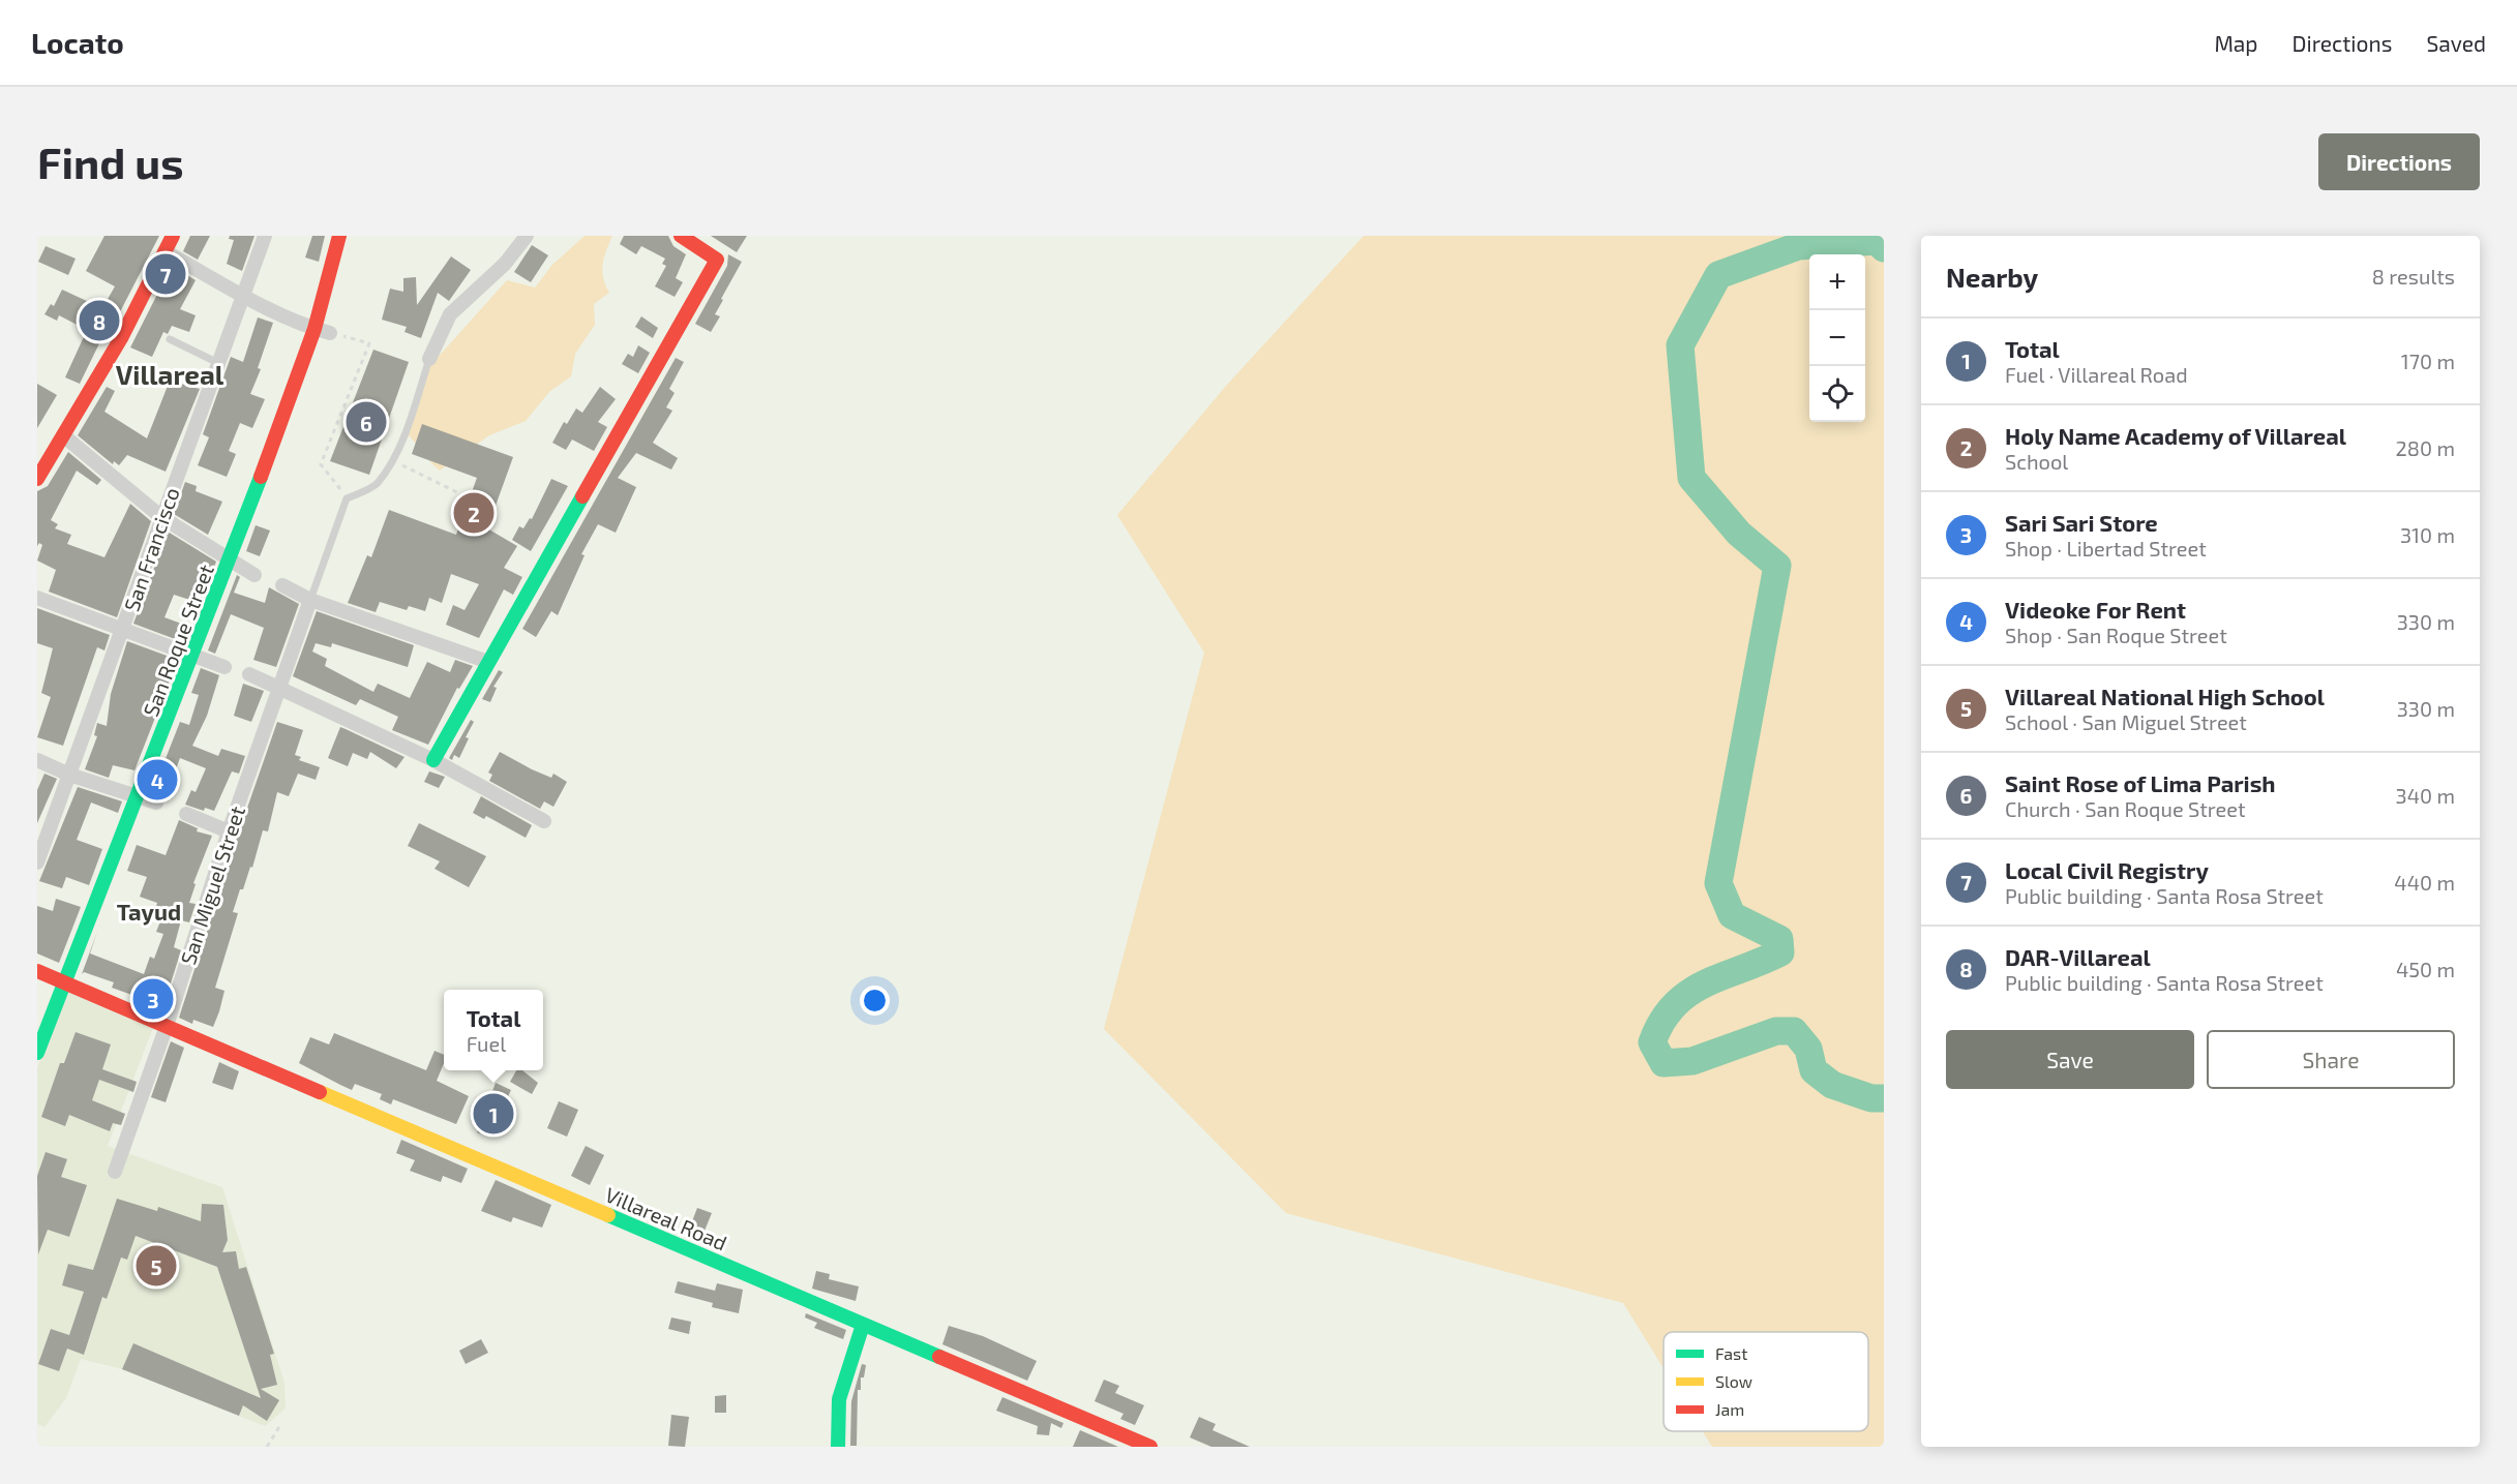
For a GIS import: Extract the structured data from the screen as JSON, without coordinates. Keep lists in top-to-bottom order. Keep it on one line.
{"streets":{"street":["San Francisco","San Roque Street","San Miguel Street","Villareal Road"]},"crossings":[["San Roque Street","Villareal Road"],["San Miguel Street","Villareal Road"]],"districts":["Villareal","Tayud"],"legend":["Fast","Slow","Jam"],"page":{"header":"Locato","nav":["Map","Directions","Saved"],"buttons":["Directions",["Save","Share"]],"title":"Find us","heading":["Nearby","8 results"],"pins":["7","8","6","2","4","3","1","5"],"map_buttons":["+","−"],"list":[{"mark":"1","name":"Total","note":"Fuel · Villareal Road","value":"170 m"},{"mark":"2","name":"Holy Name Academy of Villareal","note":"School","value":"280 m"},{"mark":"3","name":"Sari Sari Store","note":"Shop · Libertad Street","value":"310 m"},{"mark":"4","name":"Videoke For Rent","note":"Shop · San Roque Street","value":"330 m"},{"mark":"5","name":"Villareal National High School","note":"School · San Miguel Street","value":"330 m"},{"mark":"6","name":"Saint Rose of Lima Parish","note":"Church · San Roque Street","value":"340 m"},{"mark":"7","name":"Local Civil Registry","note":"Public building · Santa Rosa Street","value":"440 m"},{"mark":"8","name":"DAR-Villareal","note":"Public building · Santa Rosa Street","value":"450 m"}],"popup":["Total","Fuel"]}}
